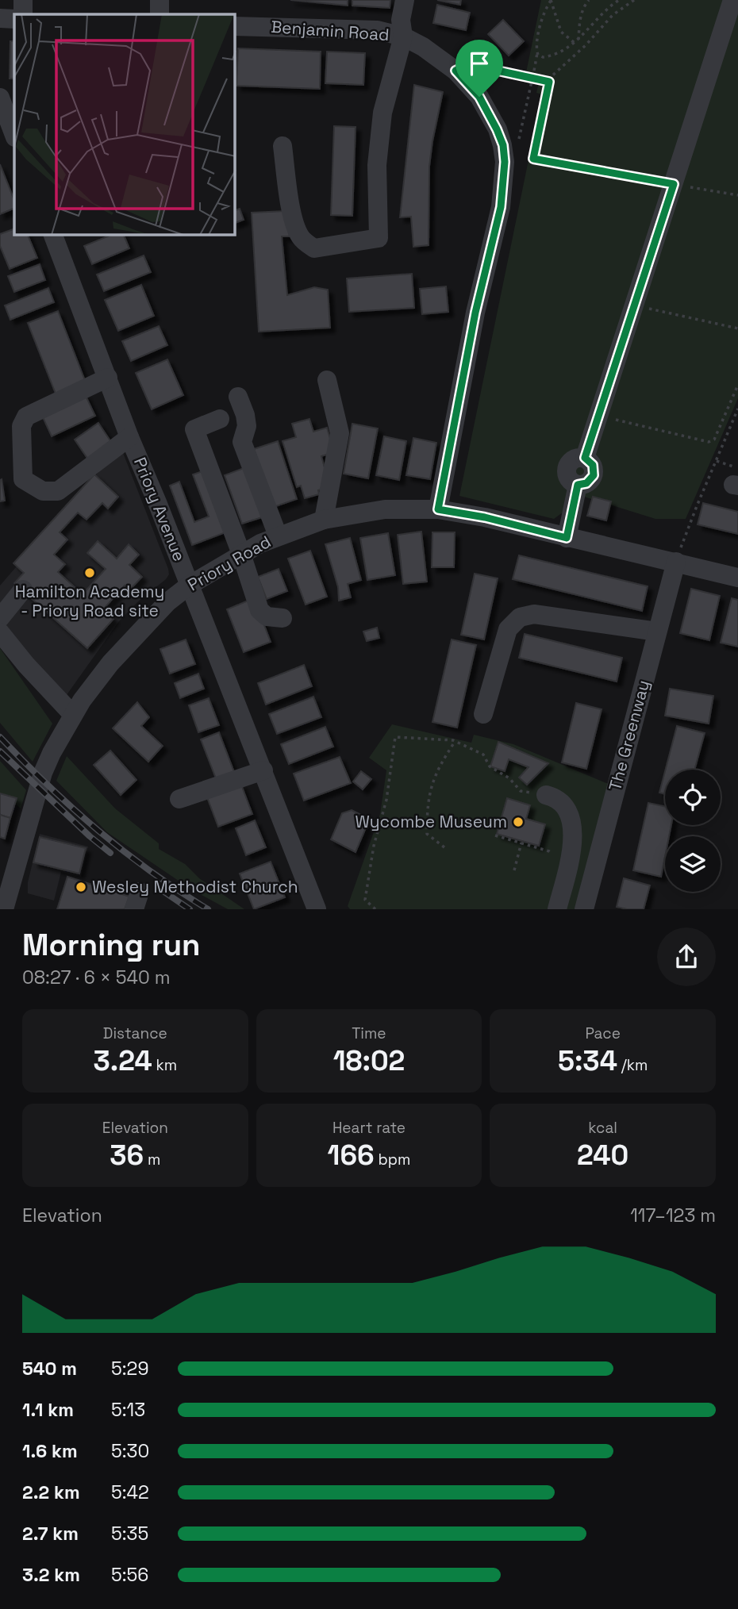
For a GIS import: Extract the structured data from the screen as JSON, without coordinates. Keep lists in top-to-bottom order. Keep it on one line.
{"streets":{"street":["Benjamin Road","Priory Avenue","Priory Road","The Greenway"]},"crossings":[["Benjamin Road","Priory Road"],["Priory Avenue","Priory Road"],["Priory Road","The Greenway"]],"places":["Hamilton Academy - Priory Road site","Wycombe Museum","Wesley Methodist Church"],"page":{"heading":["Morning run","08:27 · 6 × 540 m"],"stats":[["Distance","3.24 km"],["Time","18:02"],["Pace","5:34 /km"],["Elevation","36 m"],["Heart rate","166 bpm"],["kcal","240"]],"chart":["Elevation","117–123 m"],"list":[{"name":"540 m","note":"5:29"},{"name":"1.1 km","note":"5:13"},{"name":"1.6 km","note":"5:30"},{"name":"2.2 km","note":"5:42"},{"name":"2.7 km","note":"5:35"},{"name":"3.2 km","note":"5:56"}]}}
